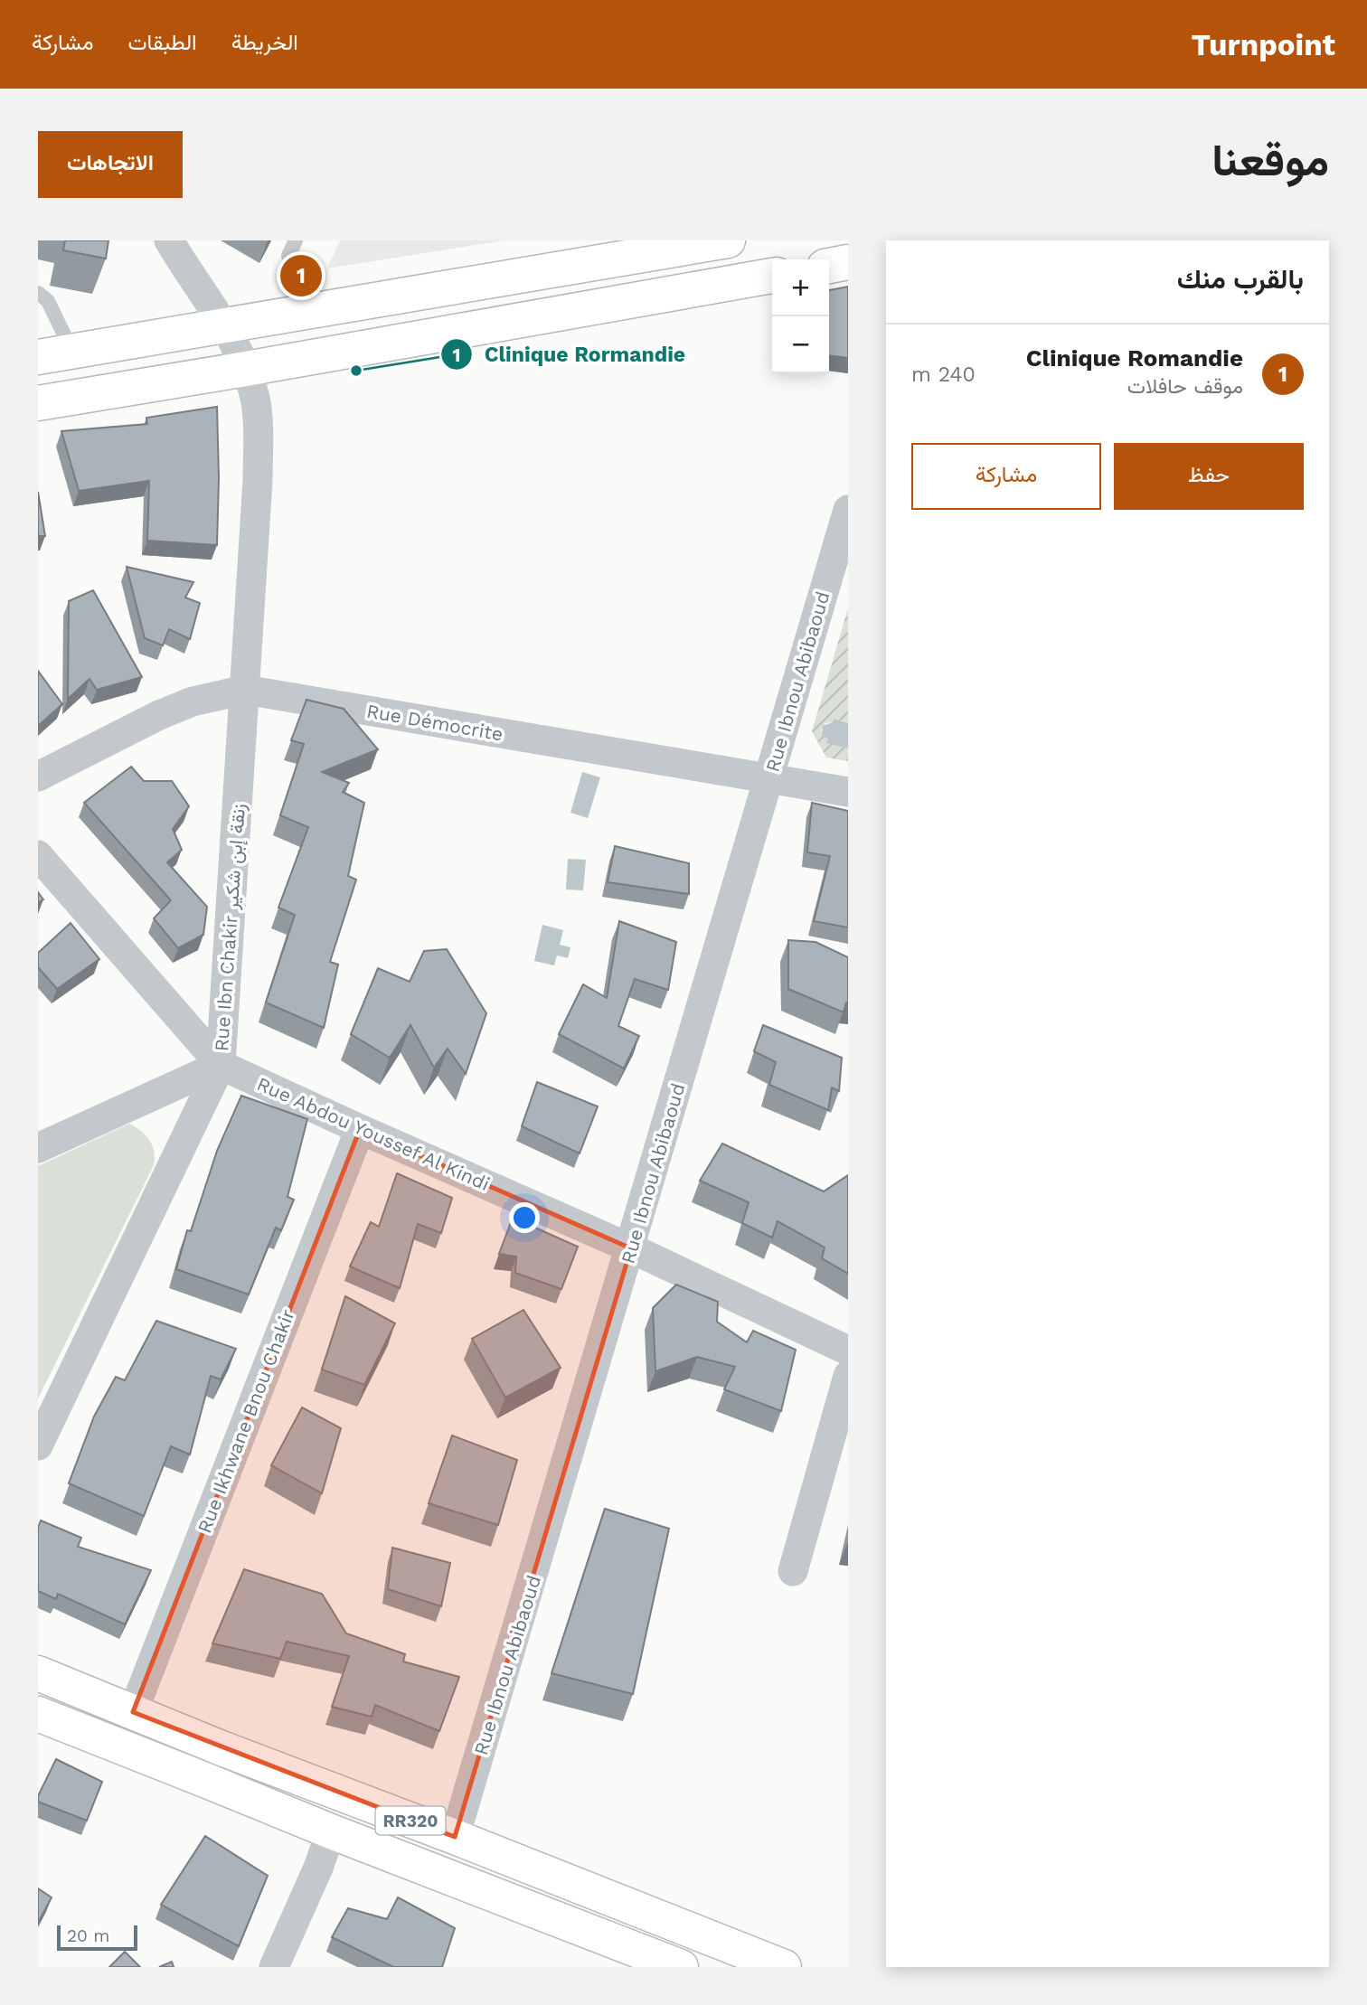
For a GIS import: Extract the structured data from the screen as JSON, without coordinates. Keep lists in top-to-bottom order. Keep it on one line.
{"streets":{"main road":["RR320"],"street":["Rue Ibnou Abibaoud","Rue Démocrite","Rue Ibn Chakir زنقة إبن شكير","Rue Abdou Youssef Al Kindi","Rue Ikhwane Bnou Chakir"]},"crossings":[["Rue Ibnou Abibaoud","Rue Démocrite"],["Rue Ibnou Abibaoud","Rue Abdou Youssef Al Kindi"],["Rue Ibnou Abibaoud","RR320"],["Rue Démocrite","Rue Ibn Chakir زنقة إبن شكير"],["Rue Ibn Chakir زنقة إبن شكير","Rue Abdou Youssef Al Kindi"],["Rue Abdou Youssef Al Kindi","Rue Ikhwane Bnou Chakir"],["Rue Ikhwane Bnou Chakir","RR320"]],"places":["Clinique Rormandie"],"scale_bar":"20 m","page":{"header":"Turnpoint","nav":["الخريطة","الطبقات","مشاركة"],"title":"موقعنا","buttons":["الاتجاهات",["حفظ","مشاركة"]],"heading":"بالقرب منك","pins":"1","map_buttons":["+","−"],"list":[{"mark":"1","name":"Clinique Romandie","note":"موقف حافلات","value":"240 m"}],"scale":"20 m"}}
